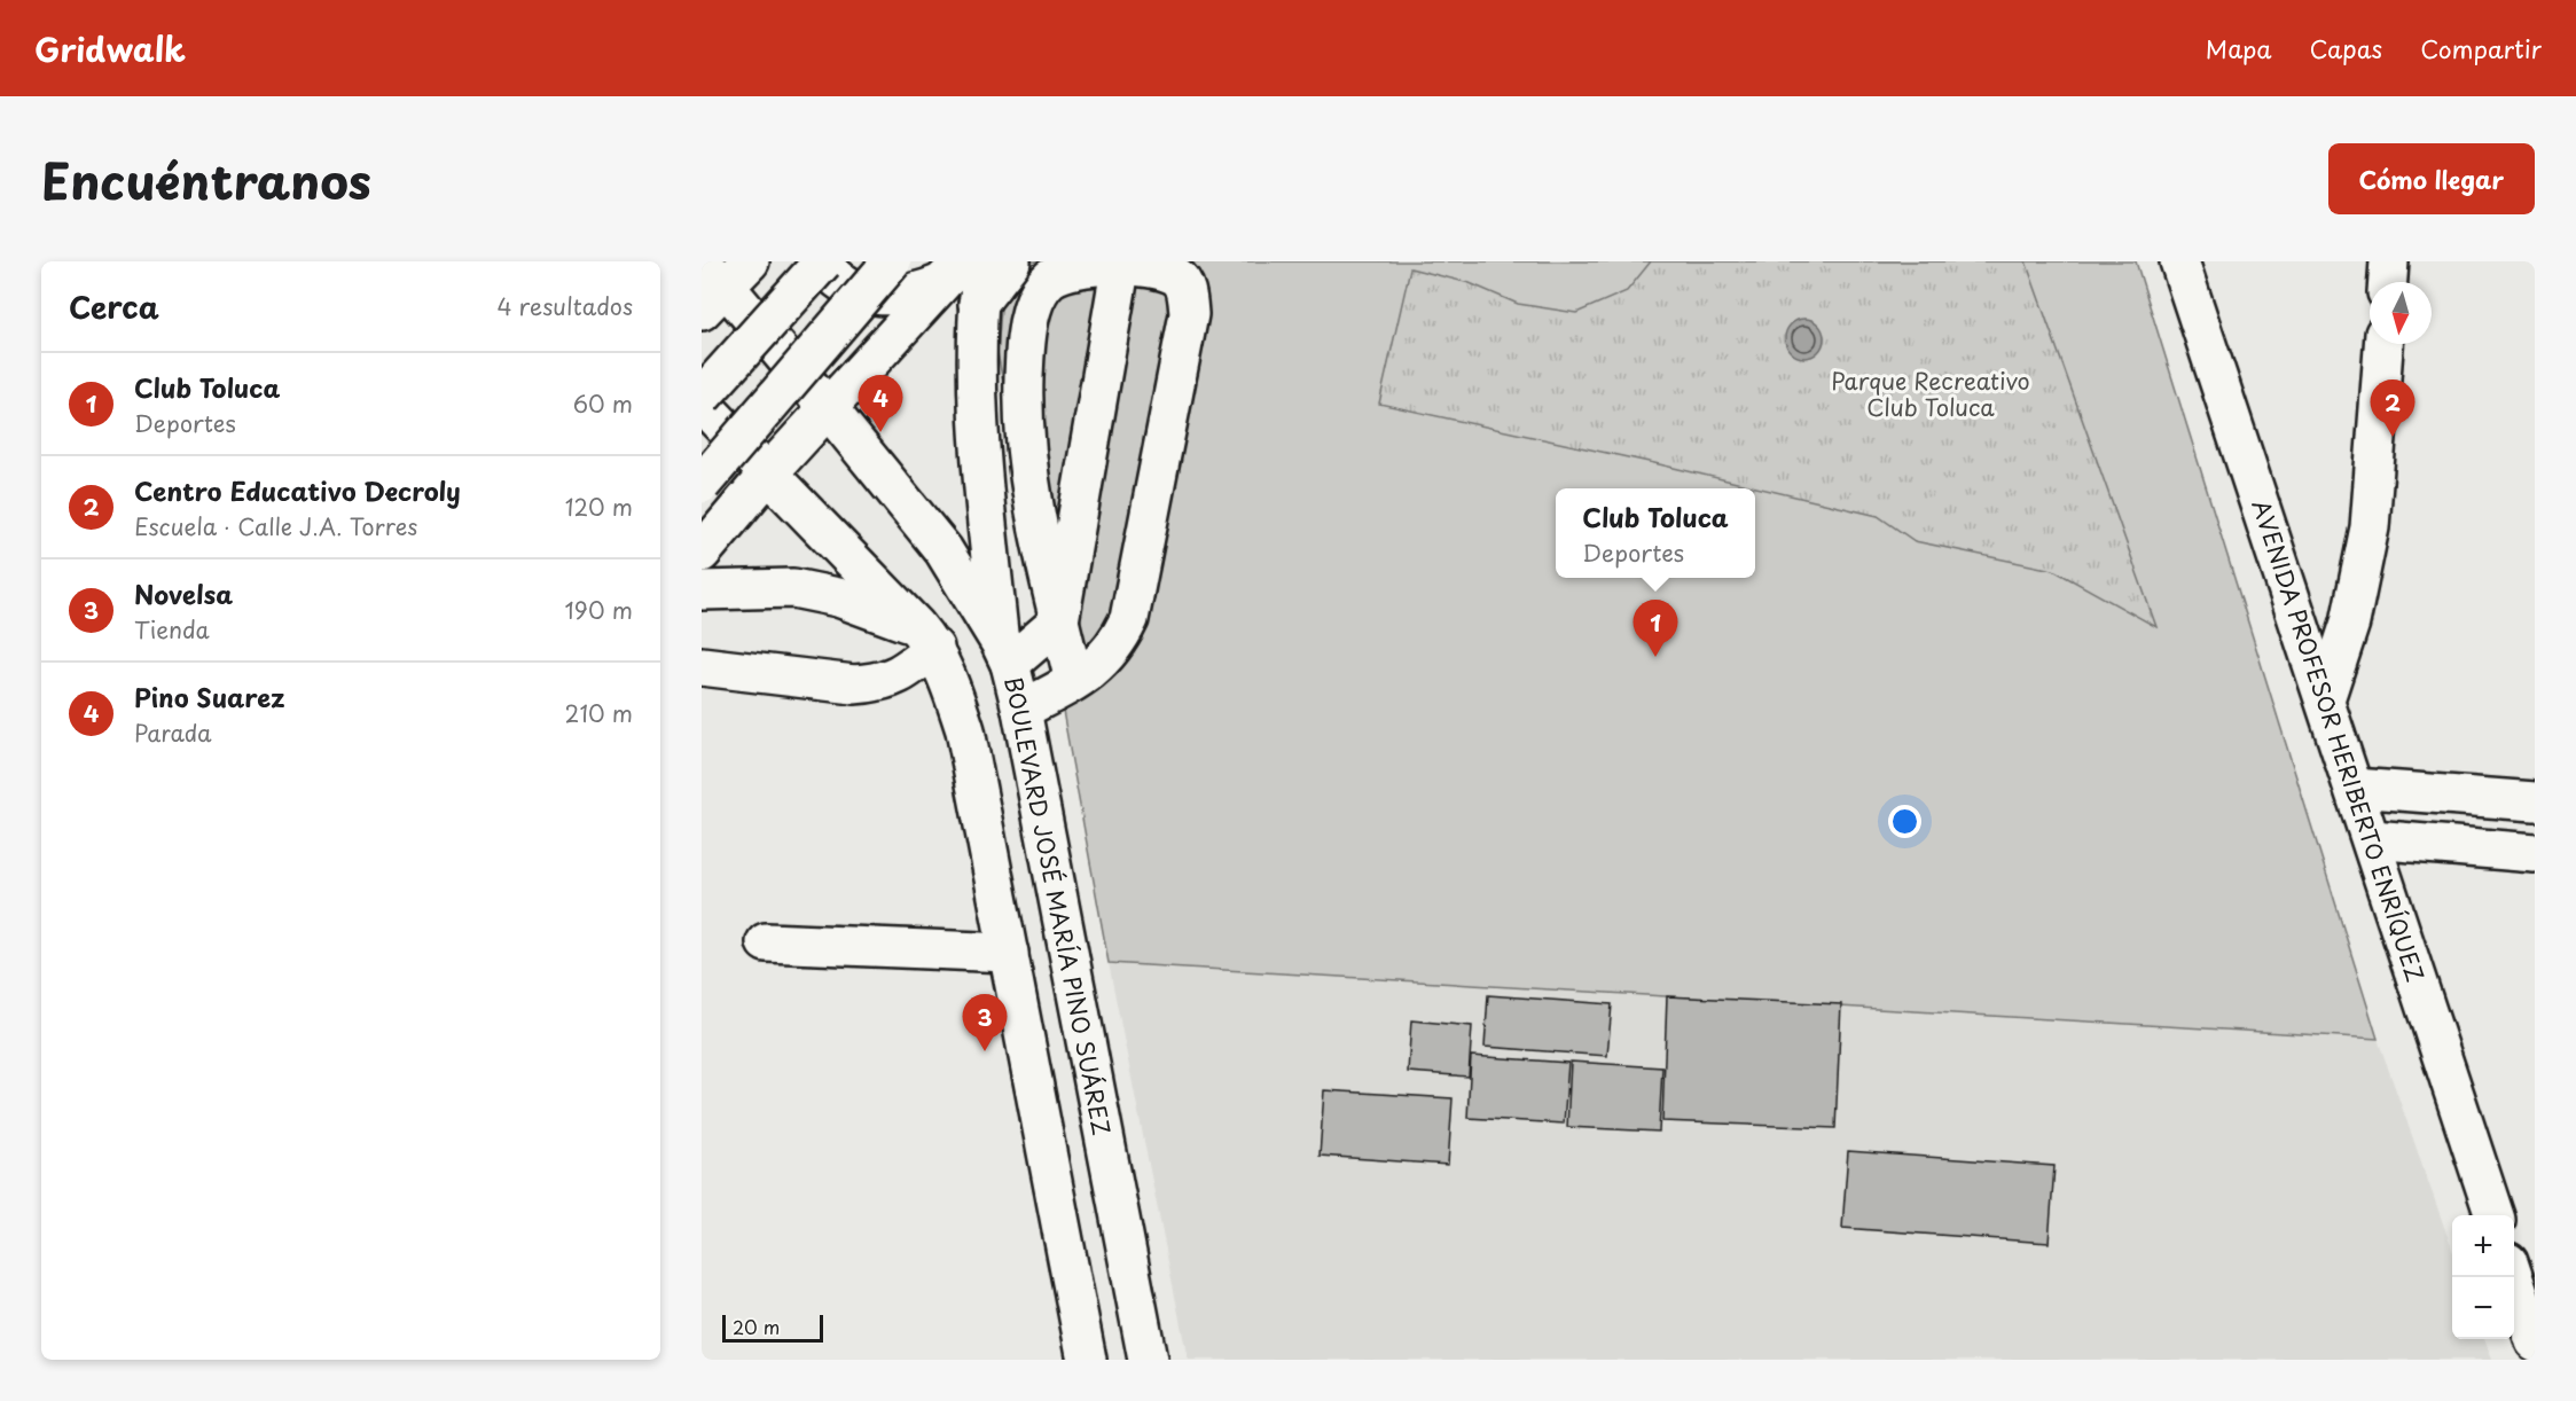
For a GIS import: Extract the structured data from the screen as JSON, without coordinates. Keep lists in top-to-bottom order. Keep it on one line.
{"streets":{"main road":["AVENIDA PROFESOR HERIBERTO ENRÍQUEZ","BOULEVARD JOSÉ MARÍA PINO SUÁREZ"]},"parks":["Parque Recreativo Club Toluca"],"scale_bar":"20 m","north":"bottom","page":{"header":"Gridwalk","nav":["Mapa","Capas","Compartir"],"title":"Encuéntranos","buttons":"Cómo llegar","heading":["Cerca","4 resultados"],"list":[{"mark":"1","name":"Club Toluca","note":"Deportes","value":"60 m"},{"mark":"2","name":"Centro Educativo Decroly","note":"Escuela · Calle J.A. Torres","value":"120 m"},{"mark":"3","name":"Novelsa","note":"Tienda","value":"190 m"},{"mark":"4","name":"Pino Suarez","note":"Parada","value":"210 m"}],"pins":["4","2","1","3"],"popup":["Club Toluca","Deportes"],"map_buttons":["+","−"],"scale":"20 m"}}
